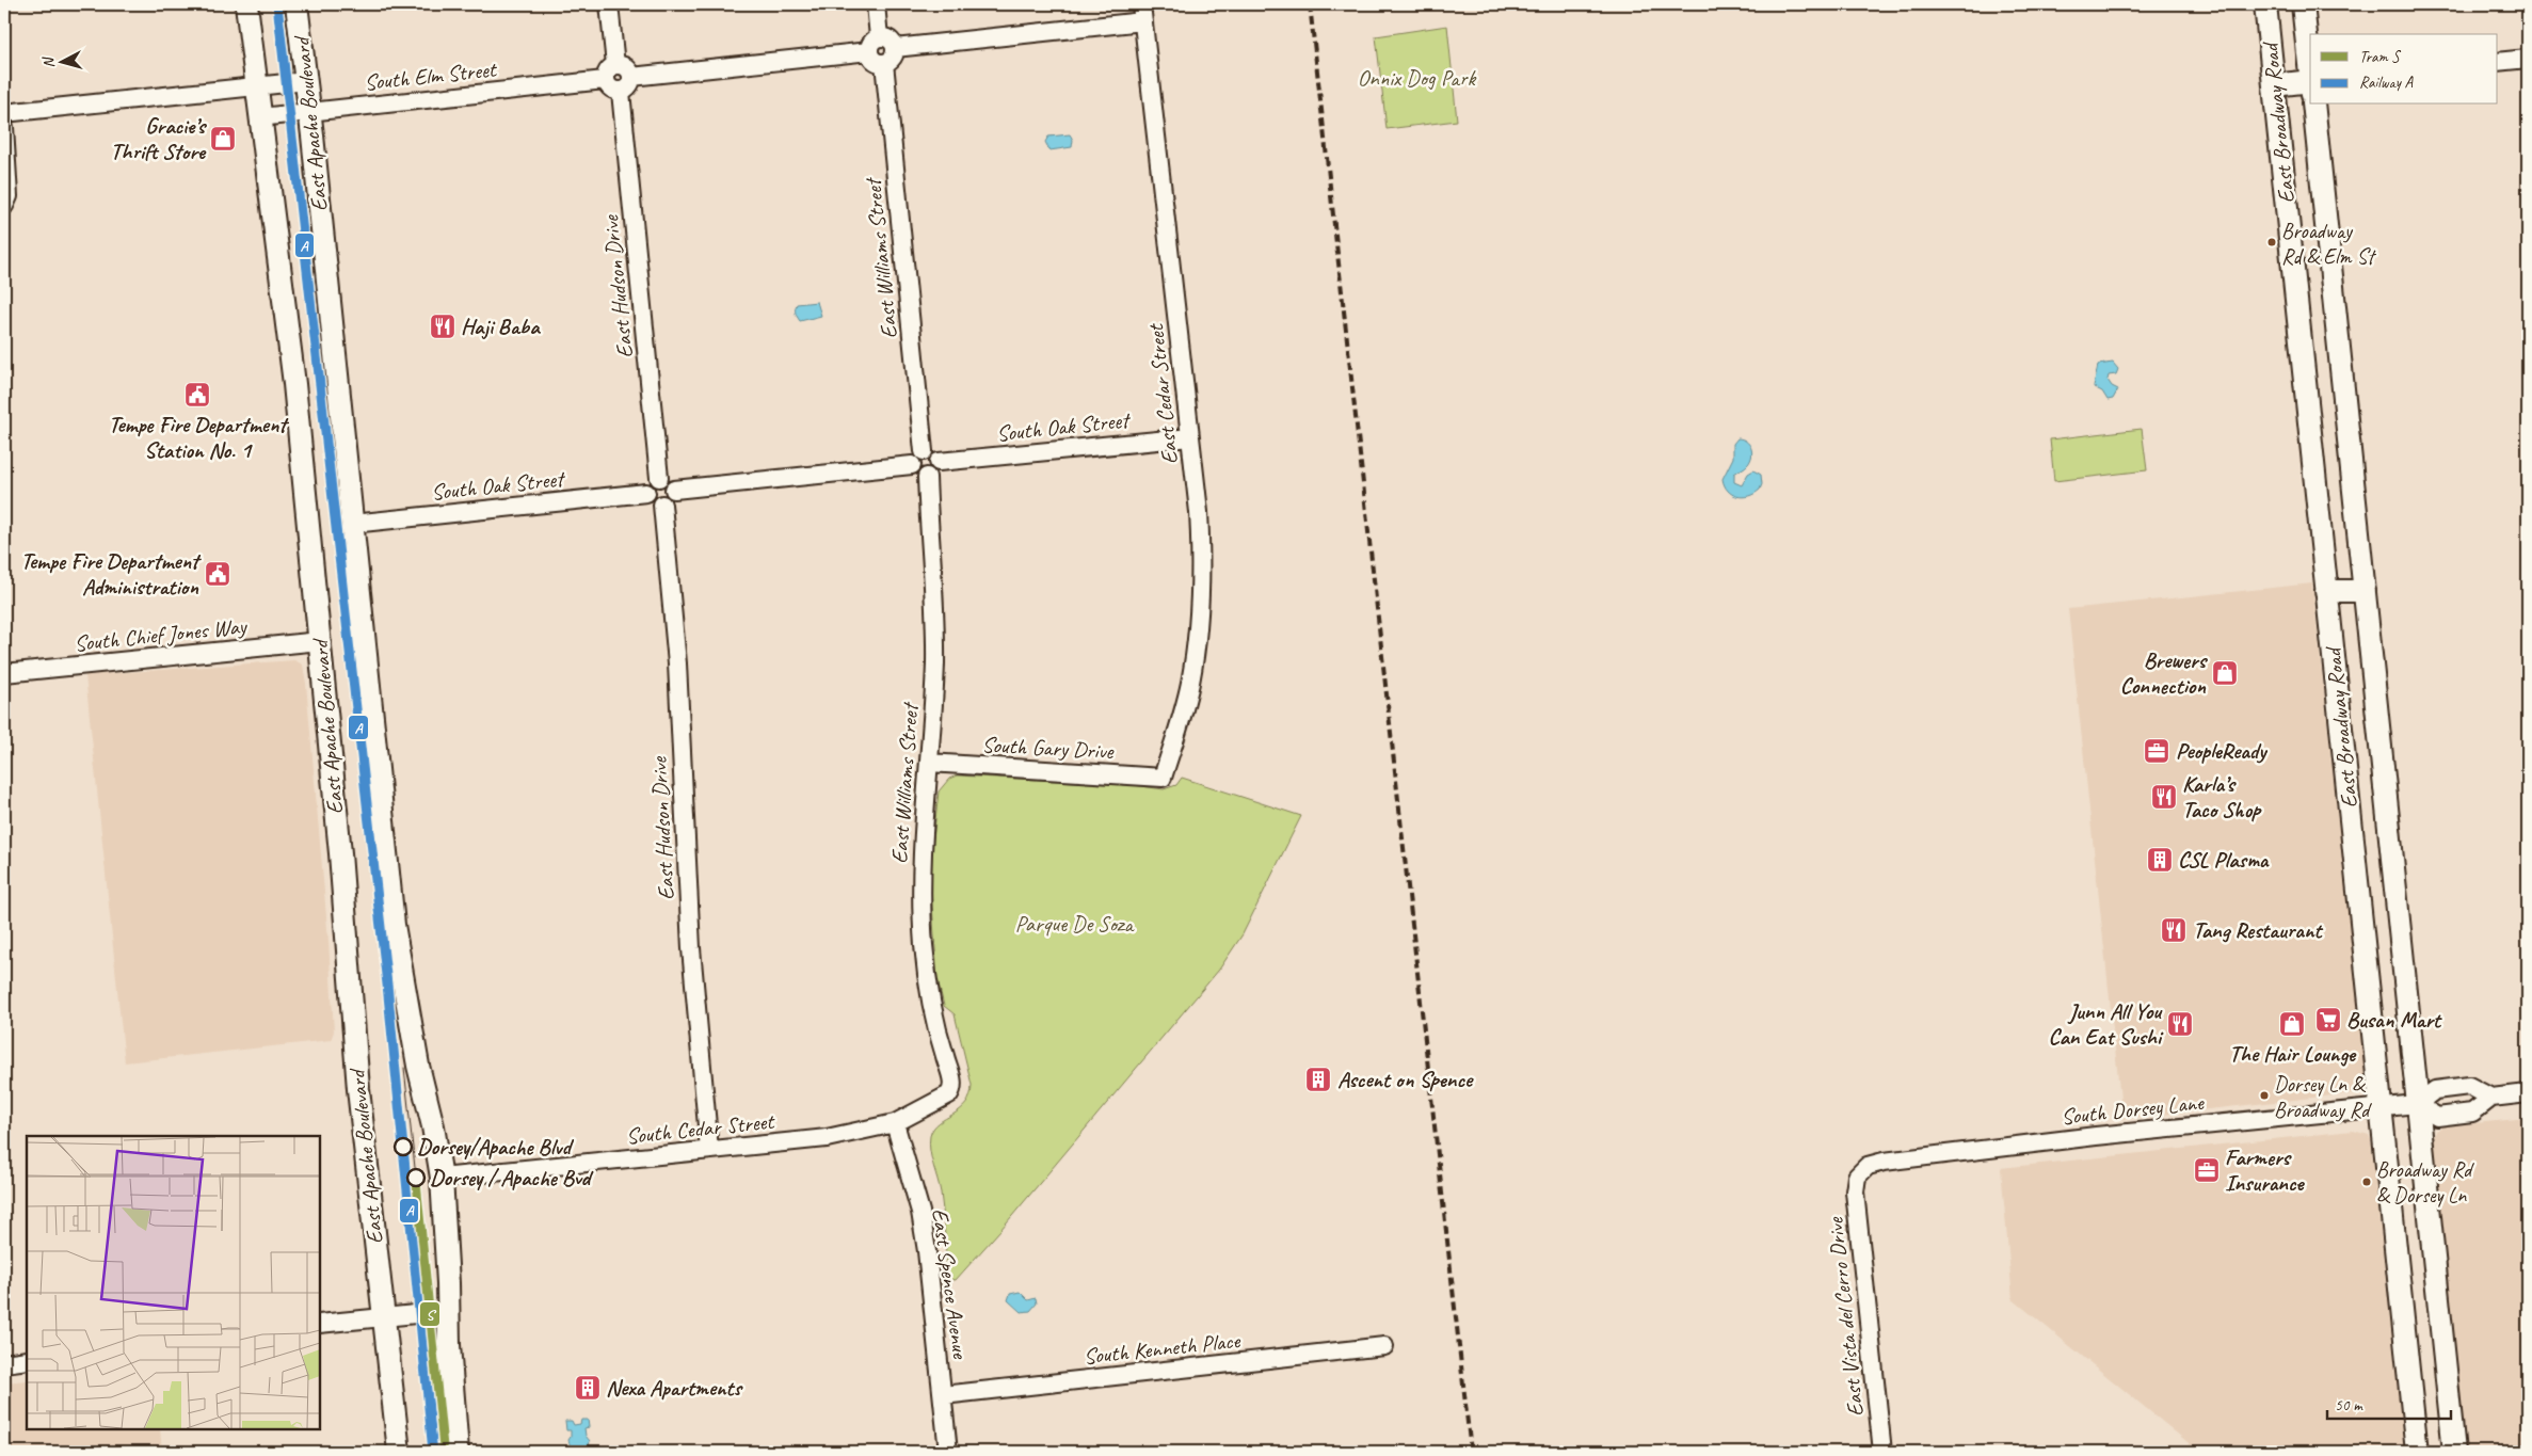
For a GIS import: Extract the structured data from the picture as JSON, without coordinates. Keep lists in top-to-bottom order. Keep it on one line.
{"streets":{"main road":["East Broadway Road","East Apache Boulevard"],"street":["South Elm Street","East Williams Street","East Hudson Drive","East Cedar Street","South Oak Street","South Chief Jones Way","South Gary Drive","South Dorsey Lane","South Cedar Street","East Spence Avenue","East Vista del Cerro Drive","South Kenneth Place"]},"crossings":[["South Elm Street","East Apache Boulevard"],["South Elm Street","East Hudson Drive"],["East Broadway Road","South Dorsey Lane"],["East Apache Boulevard","South Oak Street"],["East Apache Boulevard","South Chief Jones Way"],["East Apache Boulevard","South Cedar Street"],["East Williams Street","South Oak Street"],["East Williams Street","South Gary Drive"],["East Williams Street","South Cedar Street"],["East Hudson Drive","South Oak Street"],["East Hudson Drive","South Cedar Street"],["East Cedar Street","South Oak Street"],["East Cedar Street","South Gary Drive"],["South Dorsey Lane","East Vista del Cerro Drive"],["South Cedar Street","East Spence Avenue"],["East Spence Avenue","South Kenneth Place"]],"parks":["Onnix Dog Park","Parque De Soza"],"places":{"shop":["Gracie’s Thrift Store","Brewers Connection","The Hair Lounge"],"other":["Broadway Rd & Elm St","Dorsey Ln & Broadway Rd","Dorsey/Apache Blvd","Dorsey / Apache Bvd","Broadway Rd & Dorsey Ln"],"restaurant":["Haji Baba","Karla’s Taco Shop","Tang Restaurant","Junn All You Can Eat Sushi"],"public building":["Tempe Fire Department Station No. 1","Tempe Fire Department Administration"],"office":["PeopleReady","Farmers Insurance"],"building":["CSL Plasma","Ascent on Spence","Nexa Apartments"],"supermarket":["Busan Mart"]},"lines":["rail line A","tram line S"],"legend":["Tram S","Railway A"],"scale_bar":"50 m","north":"left"}
